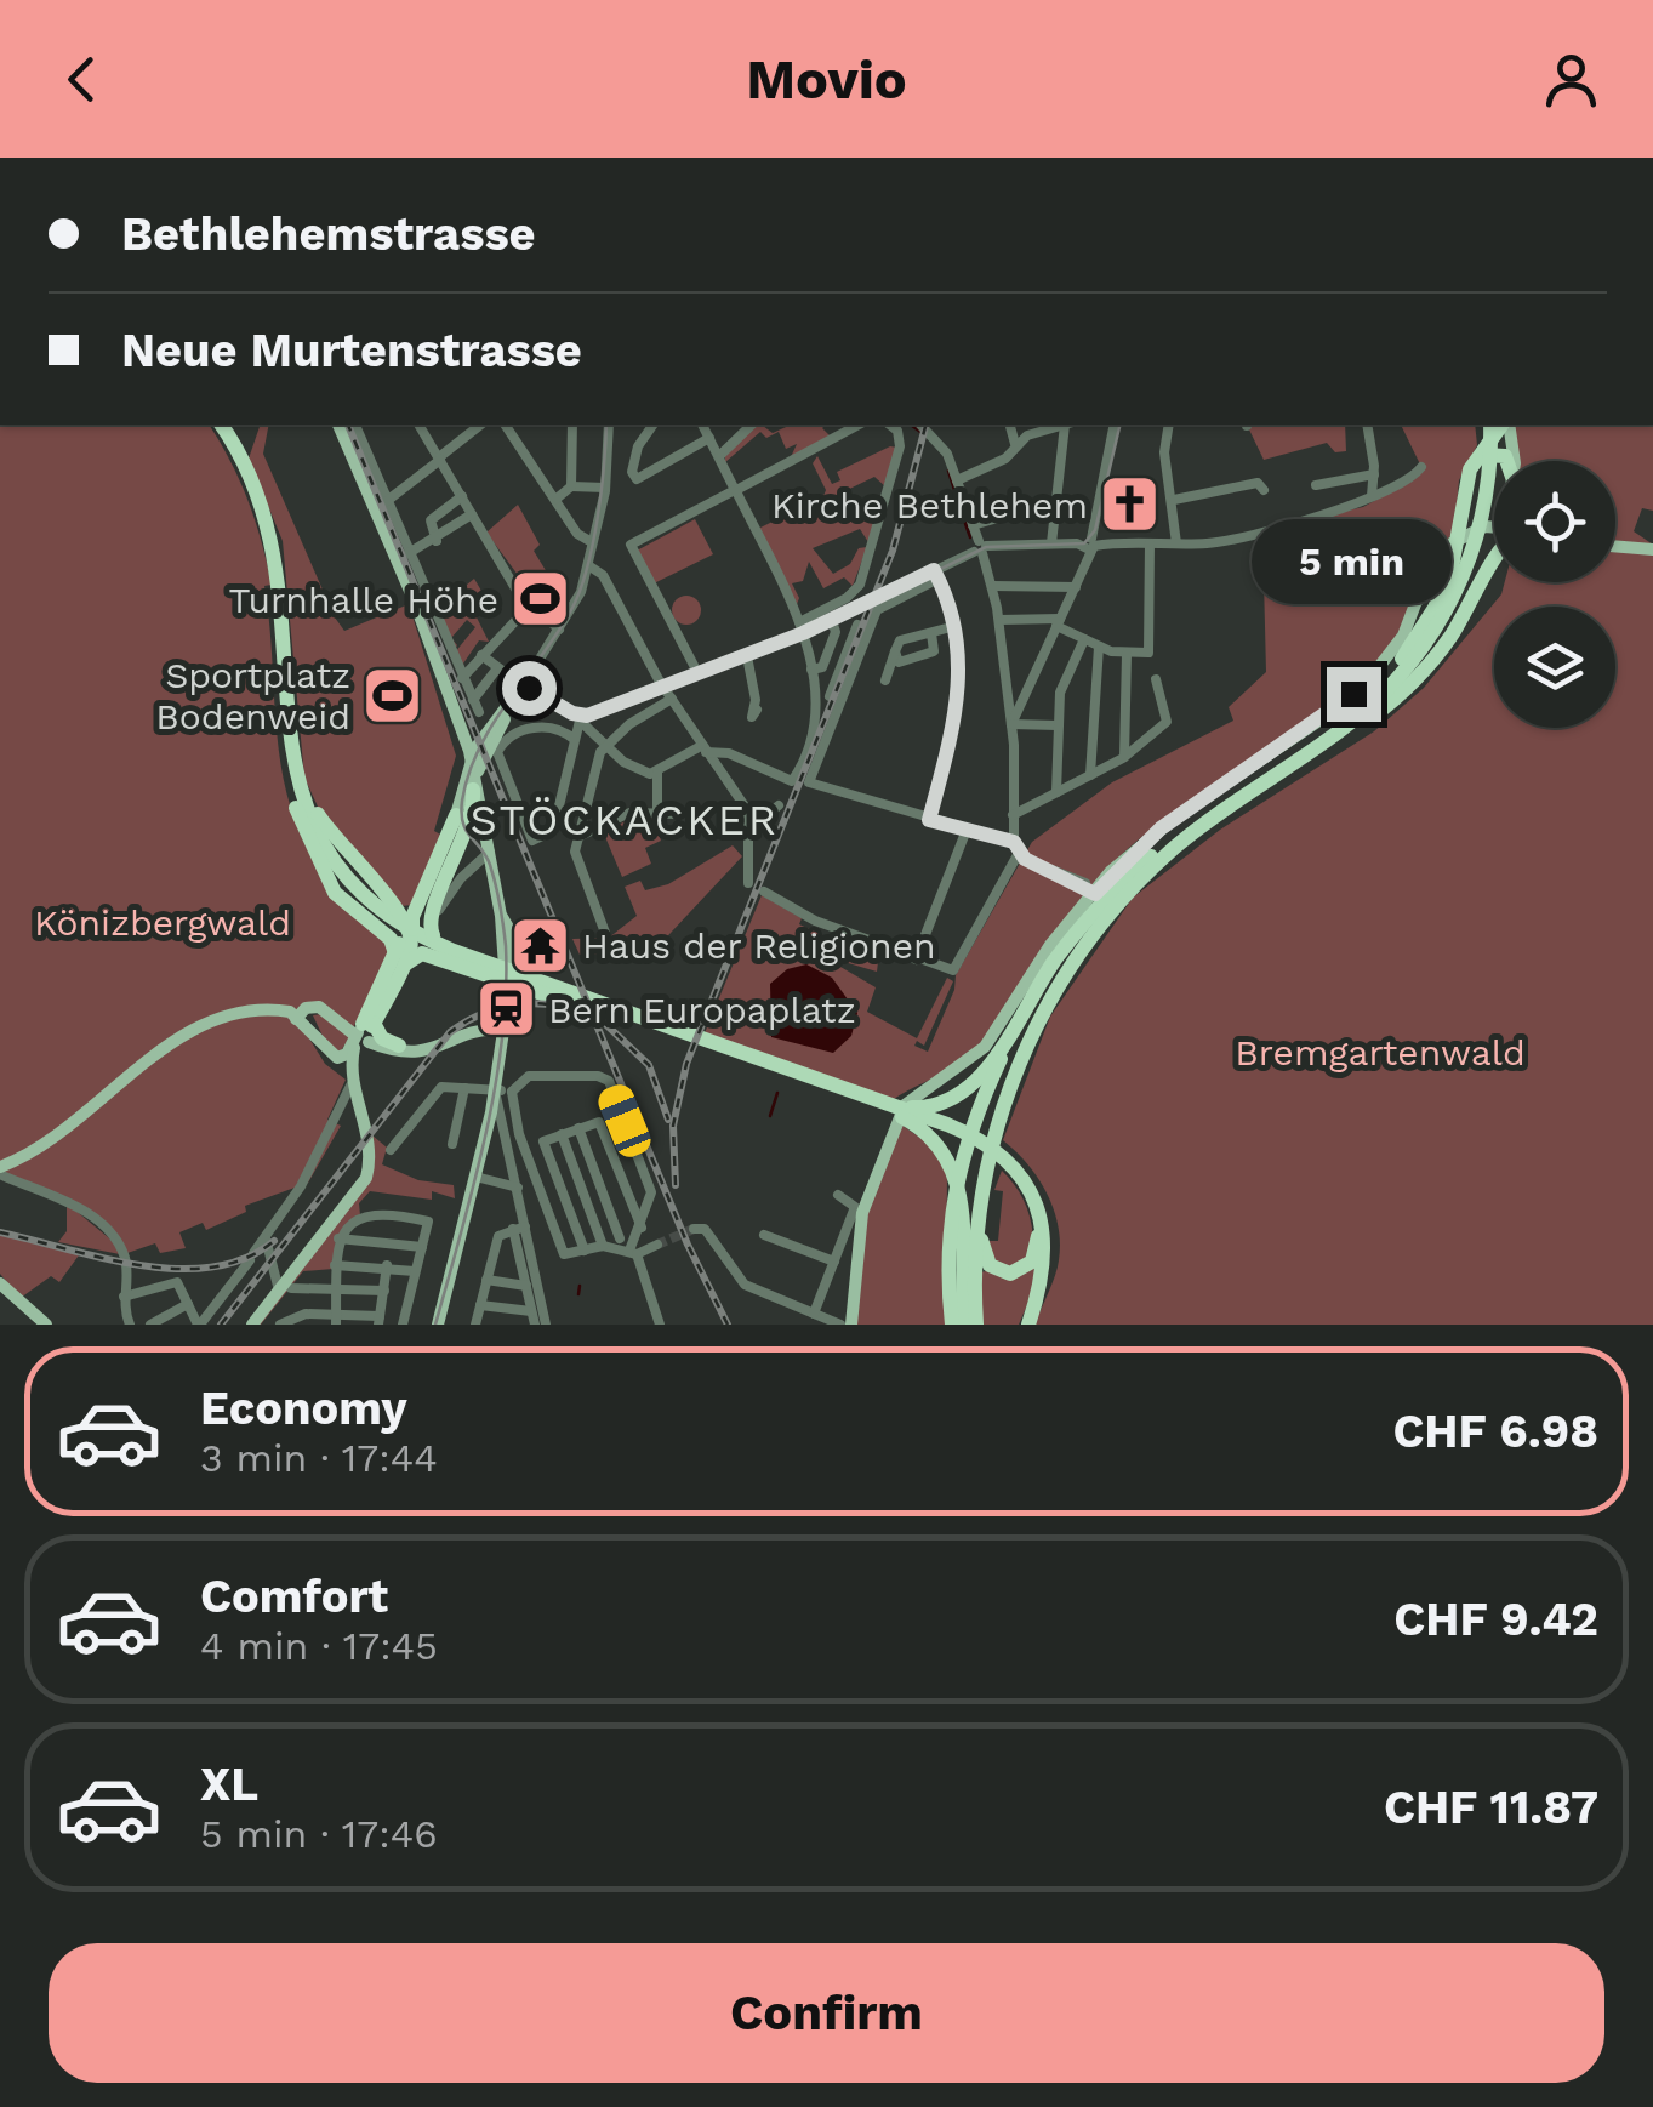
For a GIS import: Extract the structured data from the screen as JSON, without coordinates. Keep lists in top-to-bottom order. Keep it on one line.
{"districts":["STÖCKACKER"],"parks":["Könizbergwald","Bremgartenwald"],"places":{"church":["Kirche Bethlehem"],"sports":["Turnhalle Höhe","Sportplatz Bodenweid"],"temple":["Haus der Religionen"],"station":["Bern Europaplatz"]},"page":{"header":"Movio","banner":["Bethlehemstrasse","Neue Murtenstrasse"],"bubble":"5 min","list":[{"name":"Economy","note":"3 min · 17:44","value":"CHF 6.98"},{"name":"Comfort","note":"4 min · 17:45","value":"CHF 9.42"},{"name":"XL","note":"5 min · 17:46","value":"CHF 11.87"}],"buttons":"Confirm"}}
